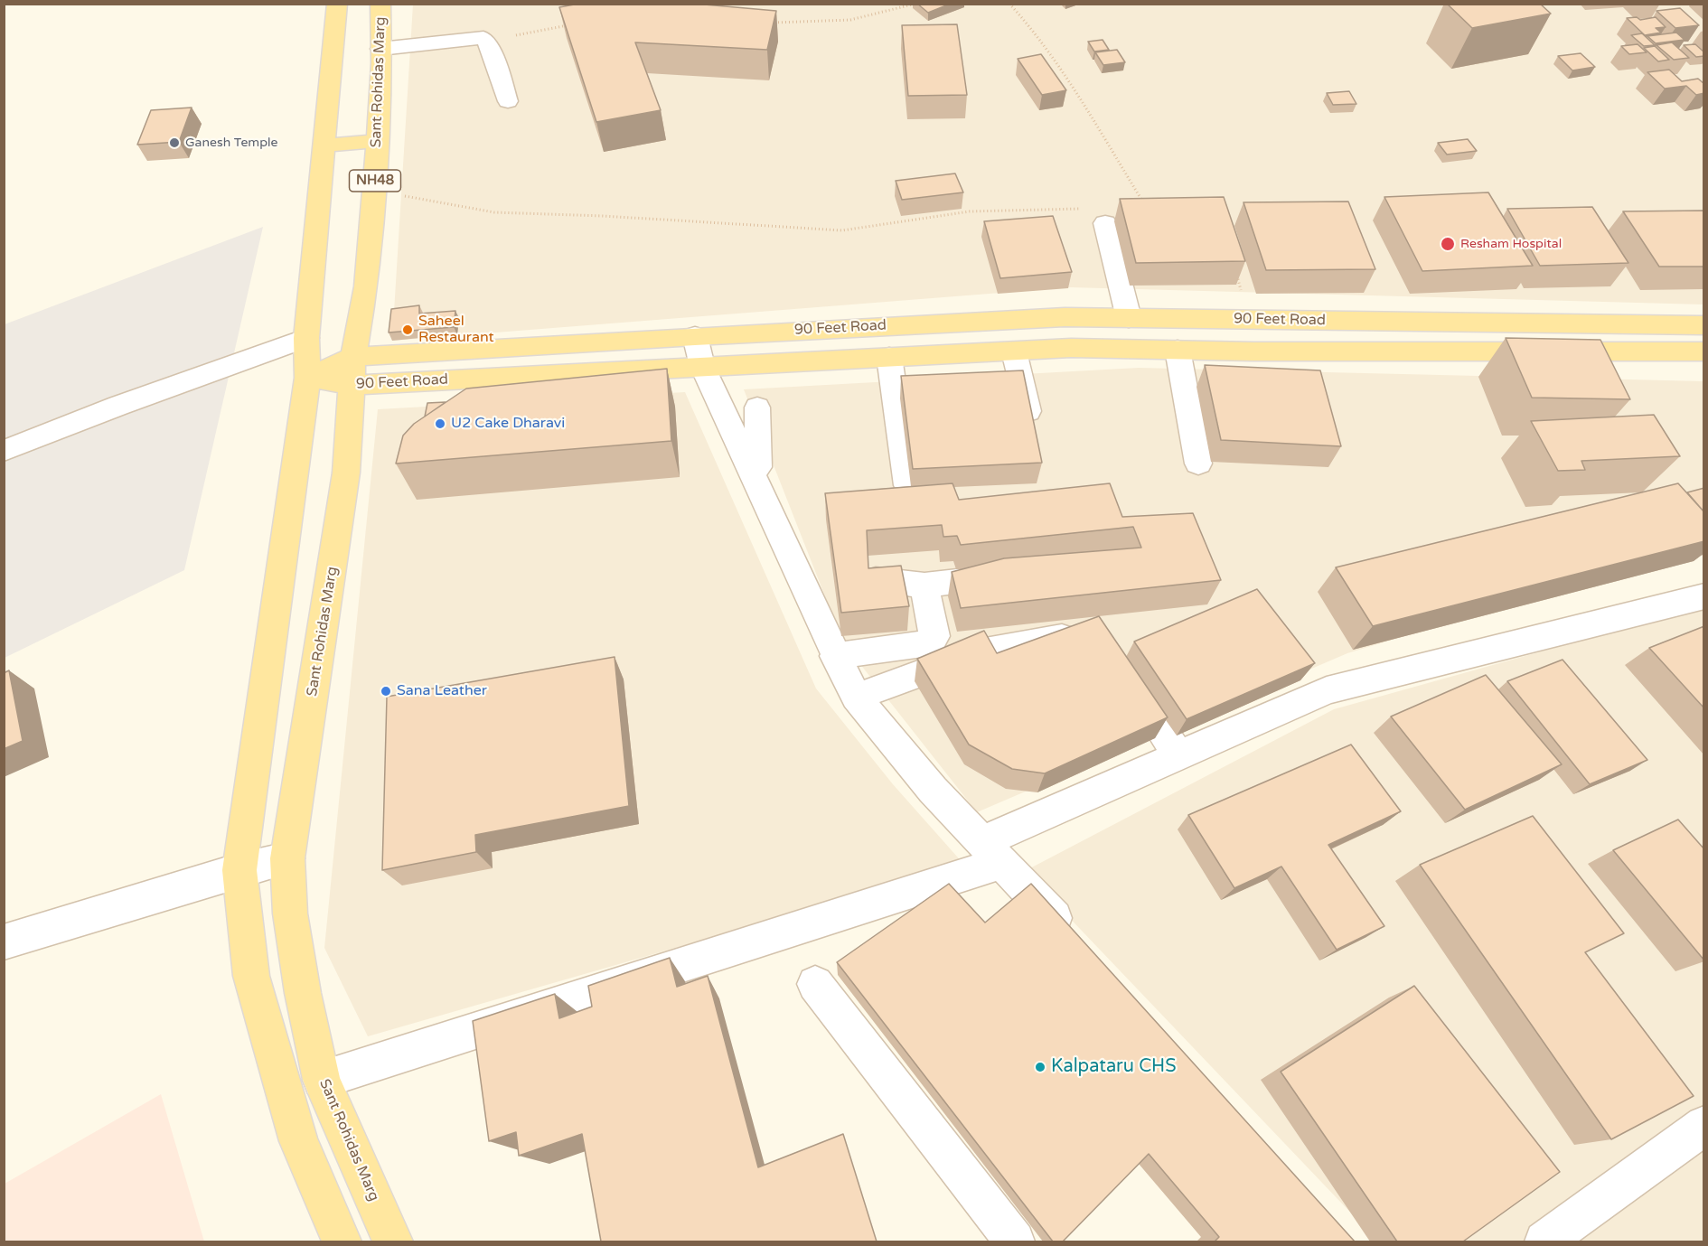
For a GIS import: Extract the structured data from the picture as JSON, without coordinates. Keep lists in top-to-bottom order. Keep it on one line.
{"streets":{"main road":["Sant Rohidas Marg","NH48","90 Feet Road"]},"crossings":[["Sant Rohidas Marg","90 Feet Road"]],"places":["Ganesh Temple","Resham Hospital","Saheel Restaurant","U2 Cake Dharavi","Sana Leather","Kalpataru CHS"]}
